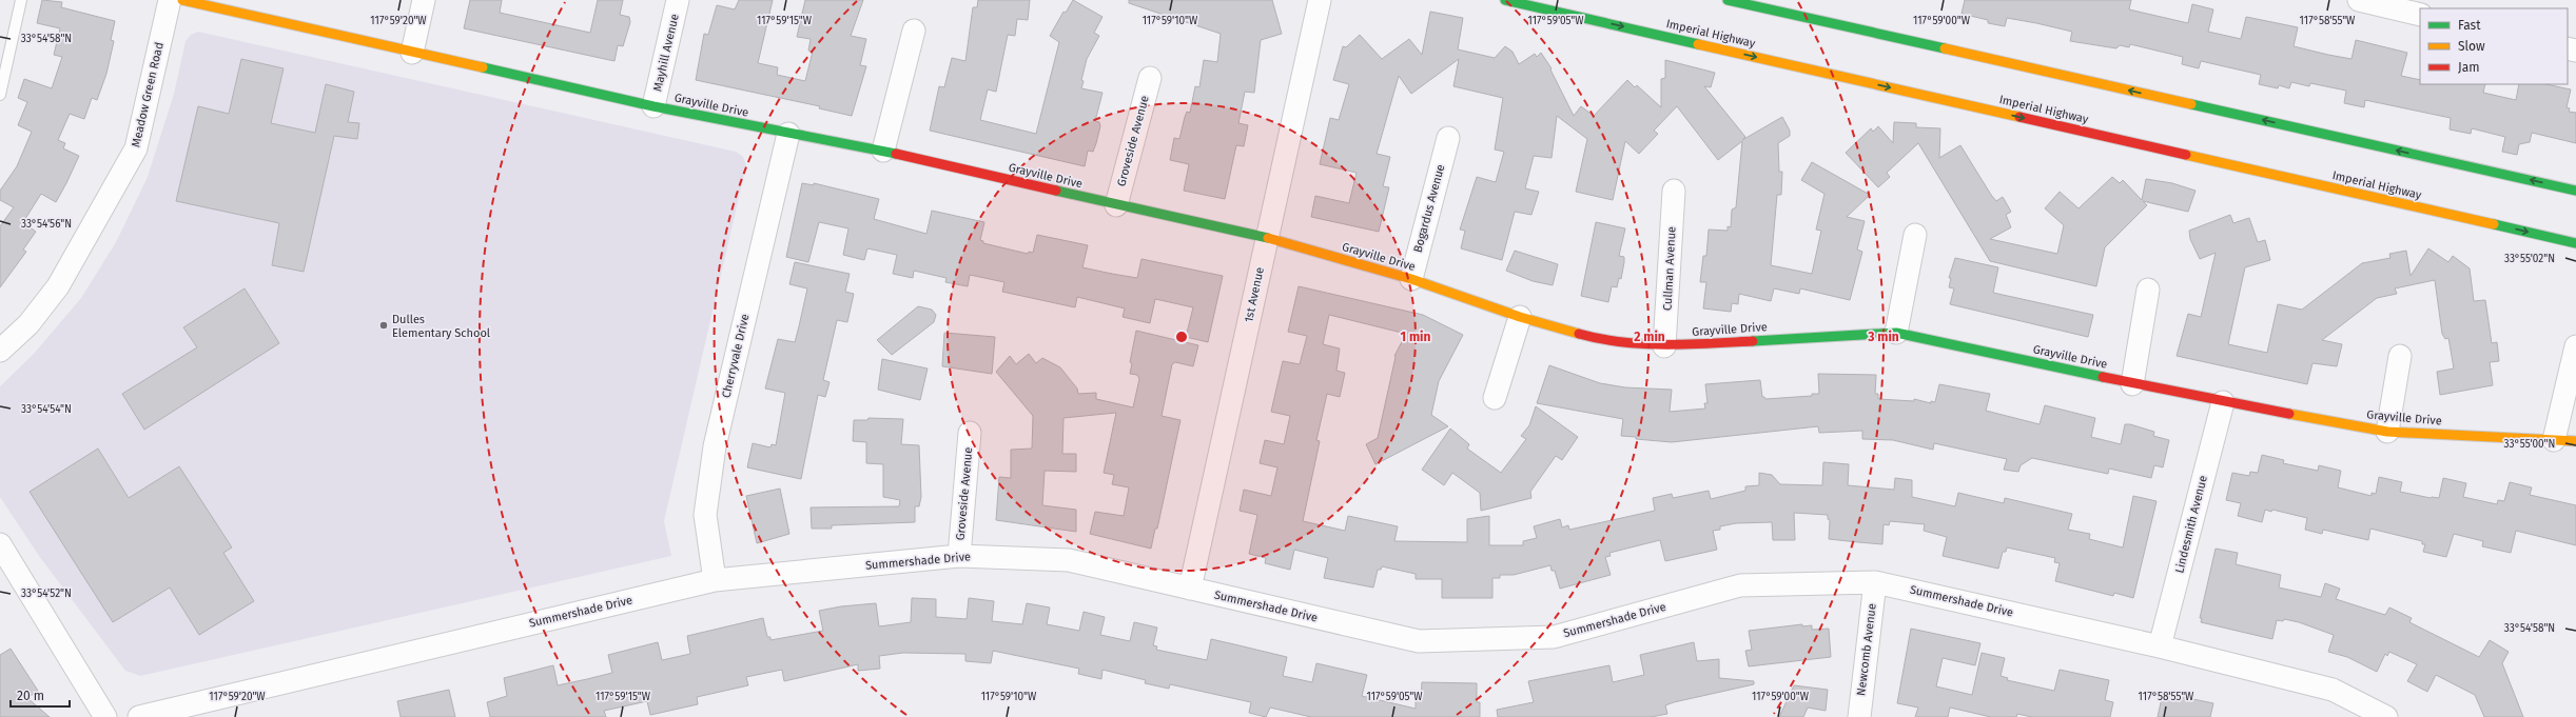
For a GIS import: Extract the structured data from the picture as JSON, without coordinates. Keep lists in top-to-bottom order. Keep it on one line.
{"streets":{"street":["Imperial Highway","Mayhill Avenue","Meadow Green Road","Grayville Drive","Groveside Avenue","Bogardus Avenue","Cullman Avenue","1st Avenue","Cherryvale Drive","Lindesmith Avenue","Summershade Drive","Newcomb Avenue"]},"crossings":[["Mayhill Avenue","Grayville Drive"],["Grayville Drive","Groveside Avenue"],["Grayville Drive","Bogardus Avenue"],["Grayville Drive","Cullman Avenue"],["Grayville Drive","1st Avenue"],["Grayville Drive","Cherryvale Drive"],["Grayville Drive","Lindesmith Avenue"],["Groveside Avenue","Summershade Drive"],["1st Avenue","Summershade Drive"],["Cherryvale Drive","Summershade Drive"],["Lindesmith Avenue","Summershade Drive"],["Summershade Drive","Newcomb Avenue"]],"places":["Dulles Elementary School"],"legend":["Fast","Slow","Jam"],"scale_bar":"20 m","coordinates":["117°59'20\"W","117°59'15\"W","117°59'10\"W","117°59'05\"W","117°59'00\"W","117°58'55\"W","33°54'58\"N","33°54'56\"N","33°55'02\"N","33°54'54\"N","33°55'00\"N","33°54'52\"N"],"rings":["1 min","2 min","3 min"]}
